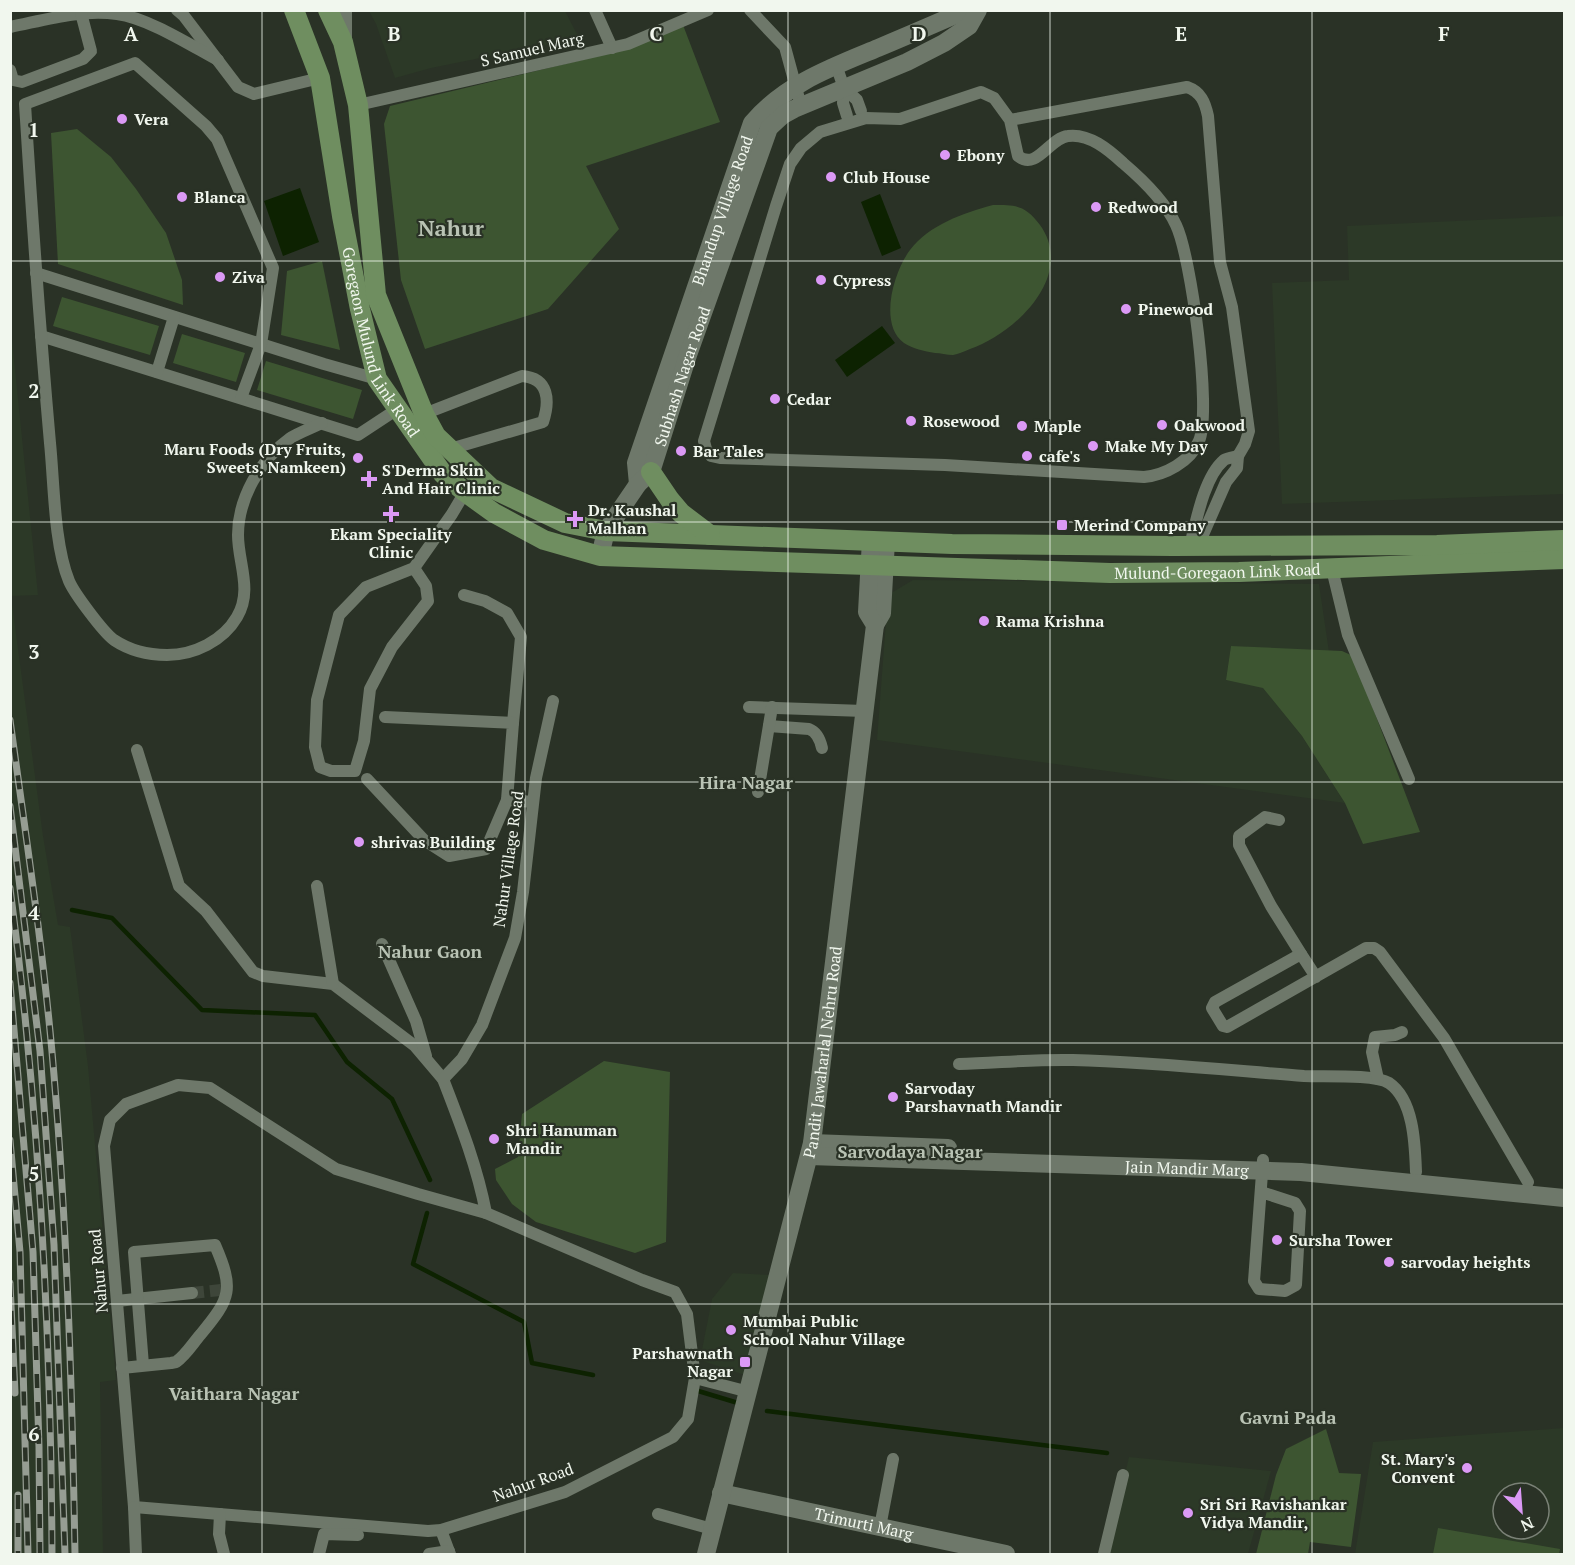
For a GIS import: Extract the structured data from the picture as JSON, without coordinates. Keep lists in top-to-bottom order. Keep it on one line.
{"streets":{"main road":["Goregaon Mulund Link Road","Mulund-Goregaon Link Road"],"street":["S Samuel Marg","Bhandup Village Road","Subhash Nagar Road","Nahur Village Road","Pandit Jawaharlal Nehru Road","Jain Mandir Marg","Nahur Road","Trimurti Marg"]},"crossings":[["S Samuel Marg","Goregaon Mulund Link Road"],["Bhandup Village Road","Subhash Nagar Road"],["Goregaon Mulund Link Road","Mulund-Goregaon Link Road"],["Goregaon Mulund Link Road","Pandit Jawaharlal Nehru Road"],["Mulund-Goregaon Link Road","Pandit Jawaharlal Nehru Road"],["Pandit Jawaharlal Nehru Road","Jain Mandir Marg"],["Pandit Jawaharlal Nehru Road","Trimurti Marg"]],"districts":["Nahur","Hira Nagar","Nahur Gaon","Sarvodaya Nagar","Vaithara Nagar","Gavni Pada"],"places":{"other":["Vera","Ebony","Club House","Blanca","Redwood","Ziva","Cypress","Pinewood","Cedar","Rosewood","Oakwood","Maple","Make My Day","Bar Tales","cafe's","Maru Foods (Dry Fruits, Sweets, Namkeen)","Rama Krishna","shrivas Building","Sarvoday Parshavnath Mandir","Shri Hanuman Mandir","Sursha Tower","sarvoday heights","Mumbai Public School Nahur Village","St. Mary's Convent","Sri Sri Ravishankar Vidya Mandir,"],"health":["S'Derma Skin And Hair Clinic","Ekam Speciality Clinic","Dr. Kaushal Malhan"],"transit":["Merind Company","Parshawnath Nagar"]},"north":"bottom right","grid":{"columns":["A","B","C","D","E","F"],"rows":["1","2","3","4","5","6"]}}
